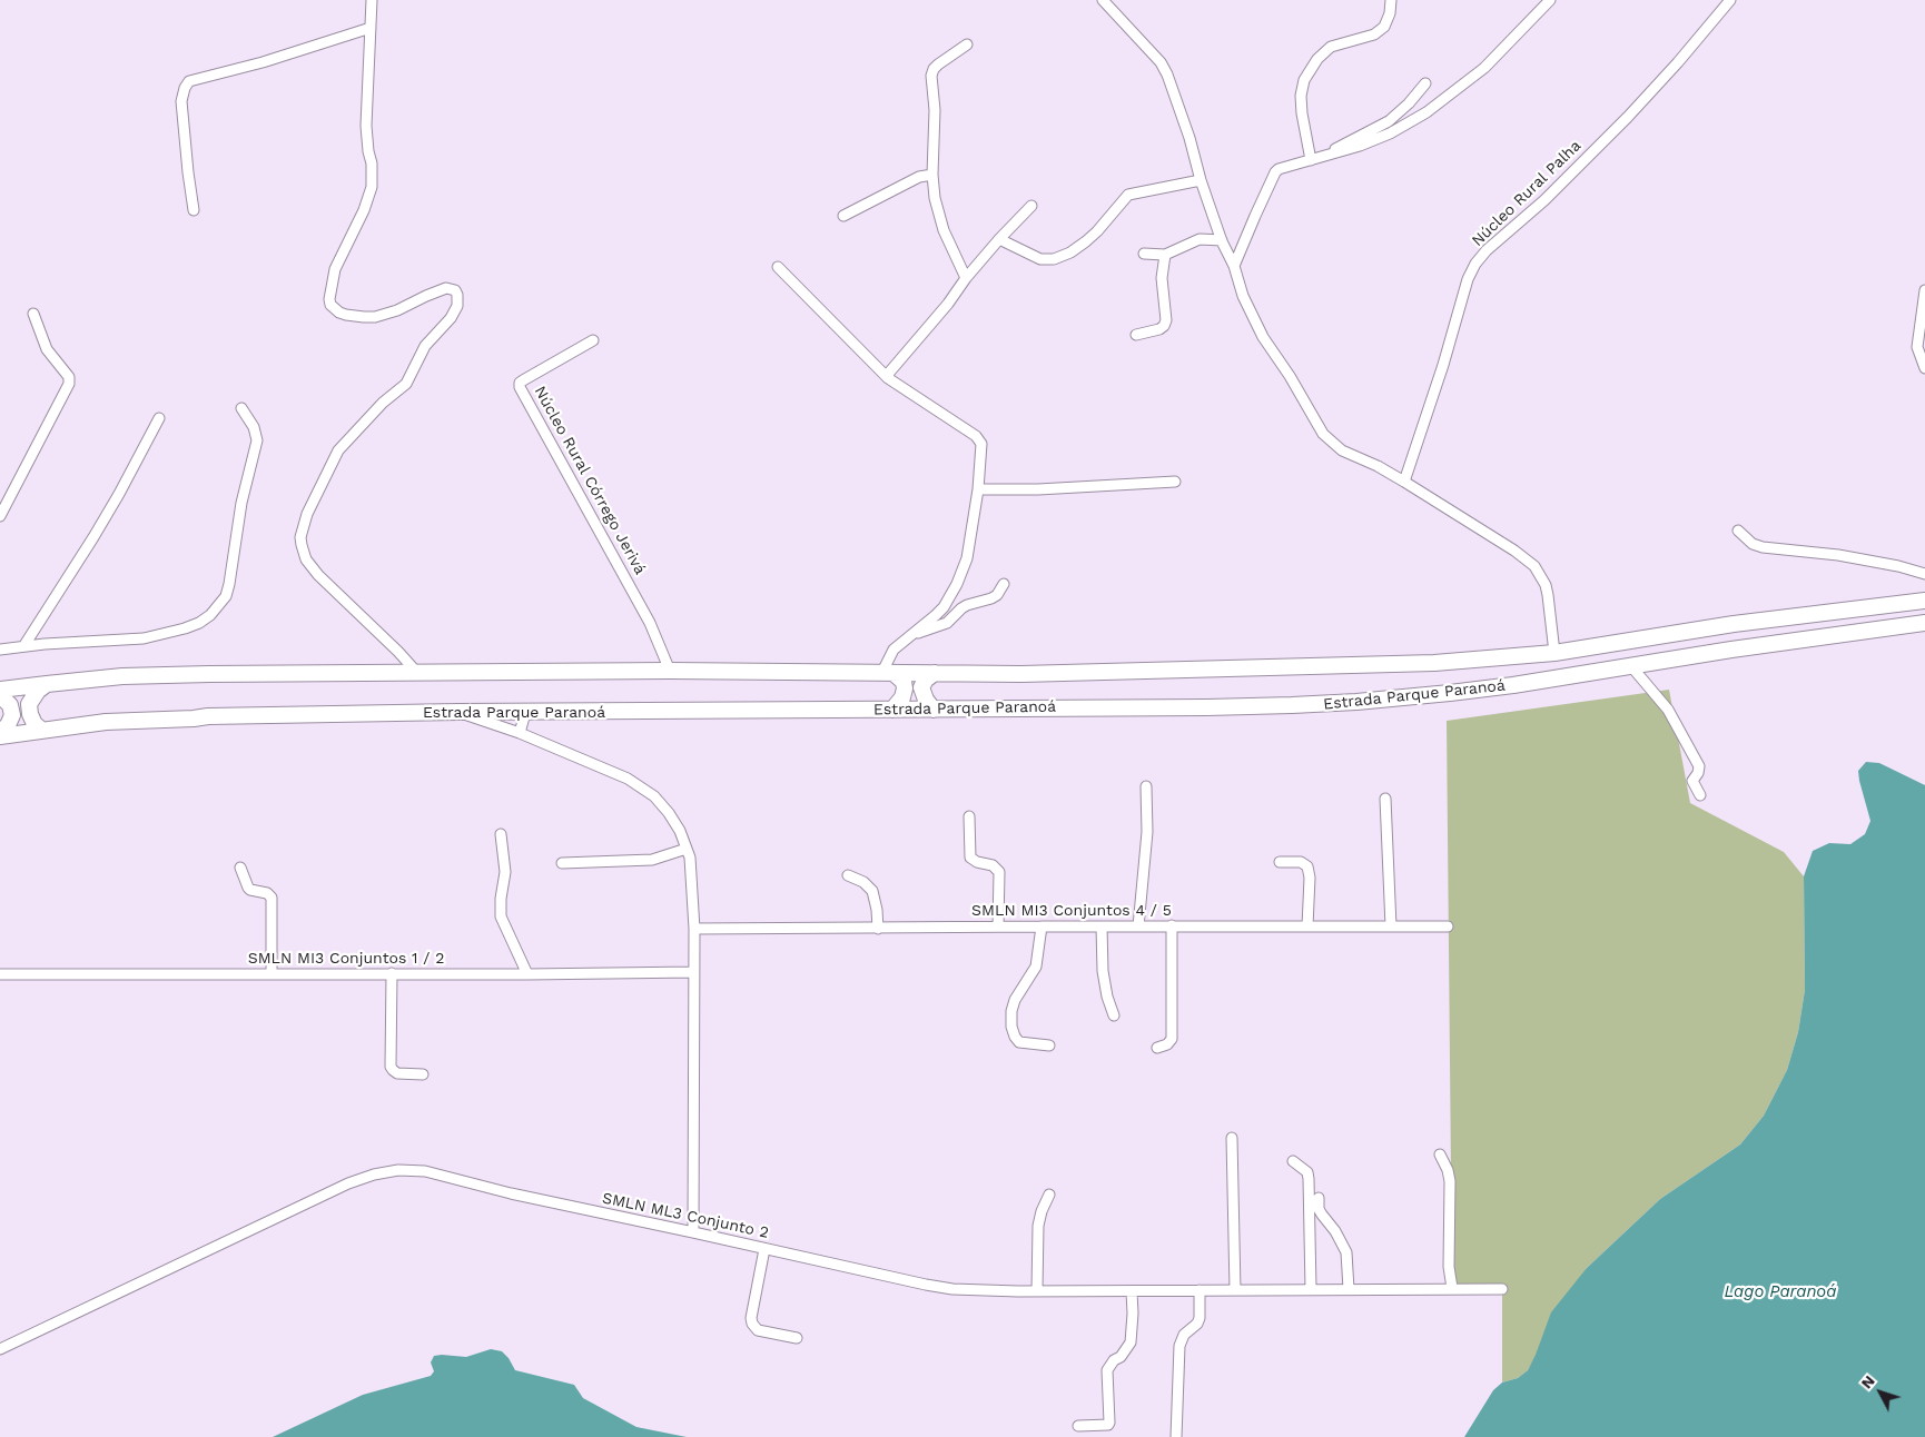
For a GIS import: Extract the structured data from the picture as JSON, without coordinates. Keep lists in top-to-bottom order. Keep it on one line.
{"streets":{"main road":["Estrada Parque Paranoá"],"street":["Núcleo Rural Palha","Núcleo Rural Córrego Jerivá","SMLN MI3 Conjuntos 4 / 5","SMLN MI3 Conjuntos 1 / 2","SMLN ML3 Conjunto 2"]},"crossings":[["Núcleo Rural Córrego Jerivá","Estrada Parque Paranoá"]],"water":["Lago Paranoá"],"north":"top left"}
